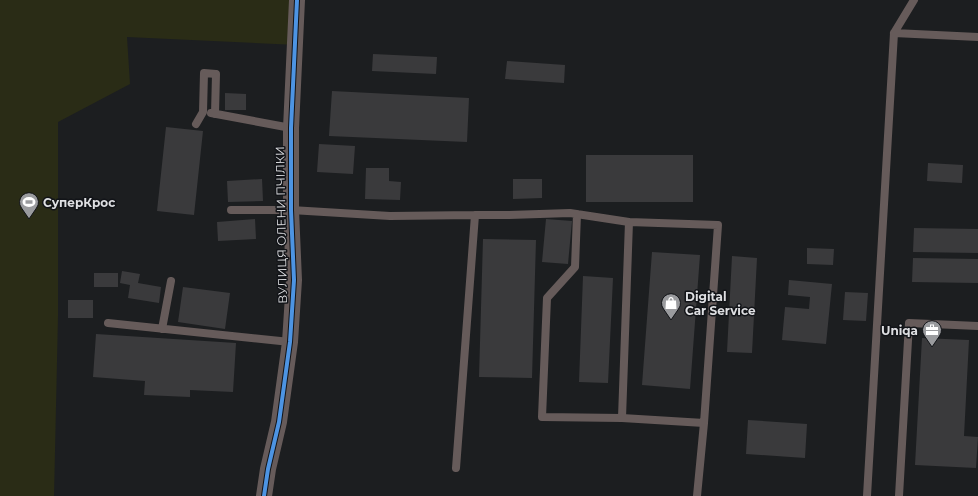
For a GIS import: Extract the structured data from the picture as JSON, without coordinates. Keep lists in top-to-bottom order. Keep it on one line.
{"streets":{"street":["ВУЛИЦЯ ОЛЕНИ ПЧІЛКИ"]},"places":{"sports":["СуперКрос"],"shop":["Digital Car Service"],"office":["Uniqa"]}}
